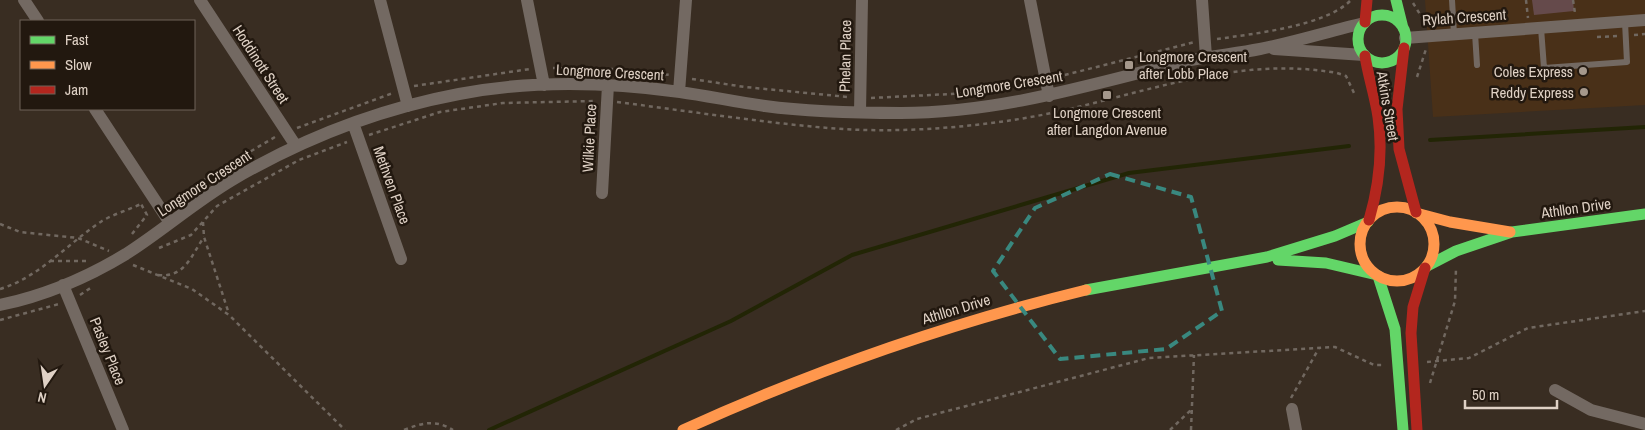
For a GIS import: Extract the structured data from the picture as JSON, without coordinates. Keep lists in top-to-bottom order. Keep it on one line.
{"streets":{"main road":["Atkins Street","Athllon Drive"],"street":["Rylah Crescent","Phelan Place","Hoddinott Street","Longmore Crescent","Wilkie Place","Methven Place","Pasley Place"]},"crossings":[["Rylah Crescent","Longmore Crescent"],["Rylah Crescent","Atkins Street"],["Phelan Place","Longmore Crescent"],["Hoddinott Street","Longmore Crescent"],["Longmore Crescent","Atkins Street"],["Longmore Crescent","Wilkie Place"],["Longmore Crescent","Methven Place"],["Longmore Crescent","Pasley Place"],["Atkins Street","Athllon Drive"]],"places":{"transit":["Longmore Crescent after Lobb Place","Longmore Crescent after Langdon Avenue"],"other":["Coles Express","Reddy Express"]},"legend":["Fast","Slow","Jam"],"scale_bar":"50 m","north":"bottom"}
